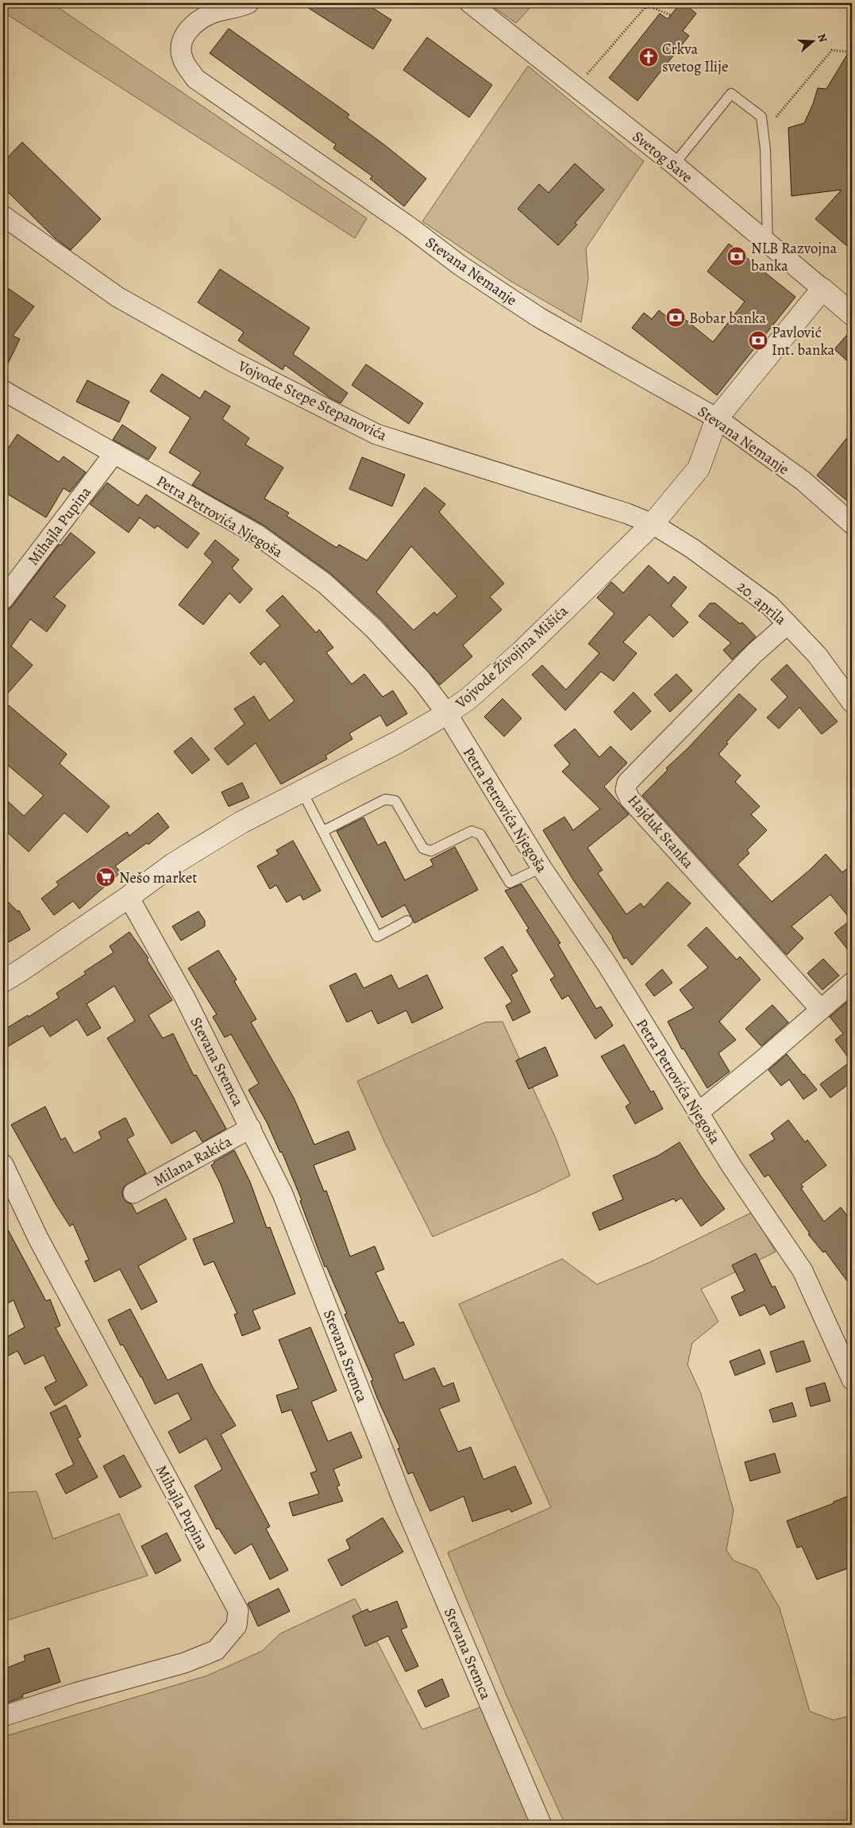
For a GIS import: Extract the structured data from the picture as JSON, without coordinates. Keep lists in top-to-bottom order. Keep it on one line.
{"streets":{"street":["Svetog Save","Stevana Nemanje","Vojvode Stepe Stepanovića","Petra Petrovića Njegoša","Mihajla Pupina","20. aprila","Vojvode Živojina Mišića","Hajduk Stanka","Stevana Sremca","Milana Rakića"]},"crossings":[["Svetog Save","Vojvode Živojina Mišića"],["Stevana Nemanje","Vojvode Živojina Mišića"],["Vojvode Stepe Stepanovića","20. aprila"],["Vojvode Stepe Stepanovića","Vojvode Živojina Mišića"],["Petra Petrovića Njegoša","Mihajla Pupina"],["Petra Petrovića Njegoša","Vojvode Živojina Mišića"],["20. aprila","Vojvode Živojina Mišića"],["20. aprila","Hajduk Stanka"],["Vojvode Živojina Mišića","Stevana Sremca"],["Stevana Sremca","Milana Rakića"]],"places":{"church":["Crkva svetog Ilije"],"bank":["NLB Razvojna banka","Bobar banka","Pavlović Int. banka"],"supermarket":["Nešo market"]},"north":"right"}
